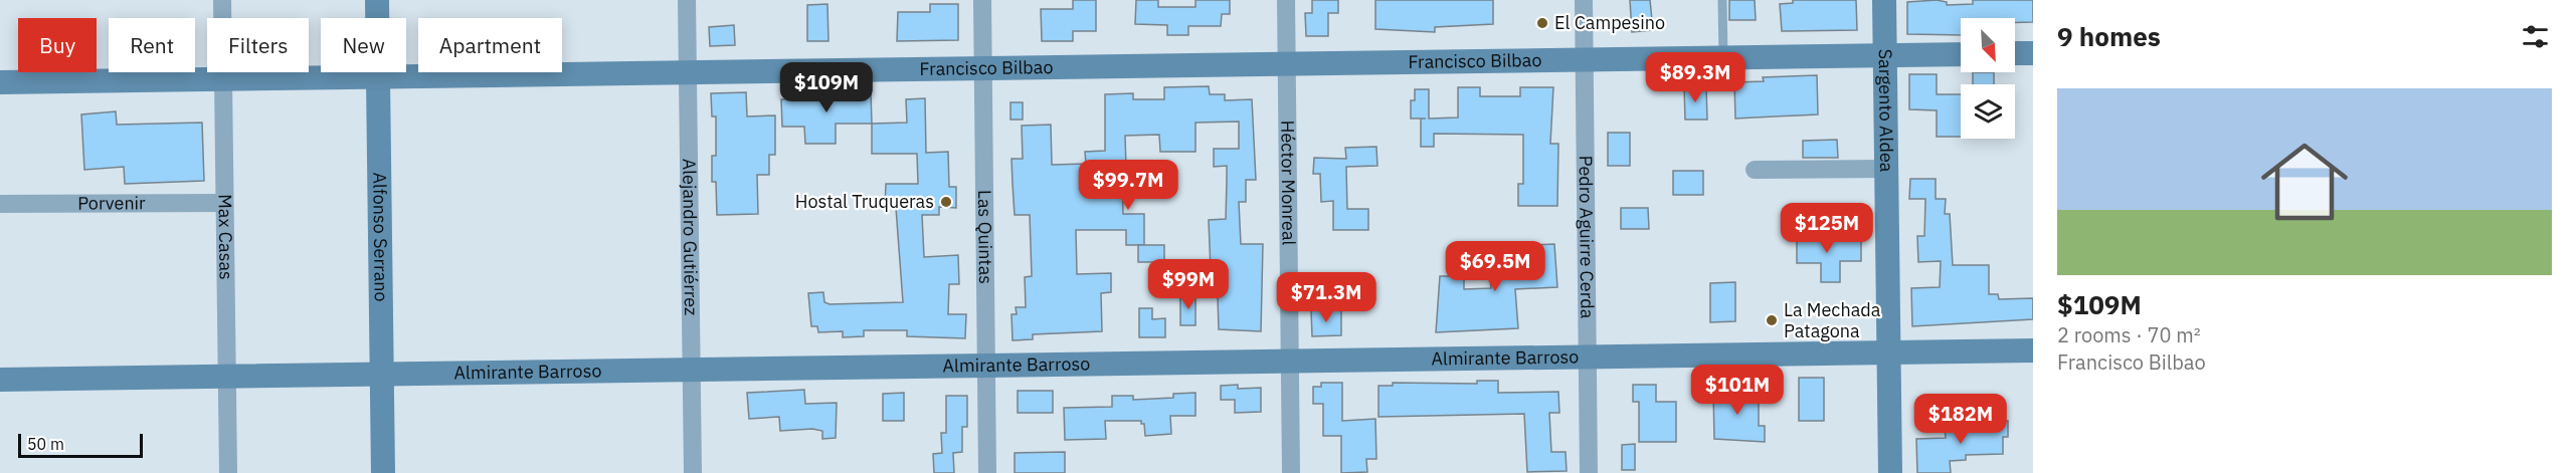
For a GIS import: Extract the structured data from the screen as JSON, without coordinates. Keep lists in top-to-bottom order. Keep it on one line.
{"streets":{"street":["Francisco Bilbao","Sargento Aldea","Héctor Monreal","Porvenir","Alfonso Serrano","Max Casas","Alejandro Gutiérrez","Las Quintas","Pedro Aguirre Cerda","Almirante Barroso"]},"crossings":[["Francisco Bilbao","Sargento Aldea"],["Francisco Bilbao","Héctor Monreal"],["Francisco Bilbao","Alfonso Serrano"],["Francisco Bilbao","Max Casas"],["Francisco Bilbao","Alejandro Gutiérrez"],["Francisco Bilbao","Las Quintas"],["Francisco Bilbao","Pedro Aguirre Cerda"],["Sargento Aldea","Almirante Barroso"],["Héctor Monreal","Almirante Barroso"],["Porvenir","Max Casas"],["Alfonso Serrano","Almirante Barroso"],["Max Casas","Almirante Barroso"],["Alejandro Gutiérrez","Almirante Barroso"],["Las Quintas","Almirante Barroso"],["Pedro Aguirre Cerda","Almirante Barroso"]],"places":["El Campesino","Hostal Truqueras","La Mechada Patagona"],"scale_bar":"50 m","north":"bottom right","page":{"heading":"9 homes","chip":["Buy","Rent","Filters","New","Apartment"],"price":["$89.3M","$109M","$99.7M","$125M","$69.5M","$99M","$71.3M","$101M","$182M"],"list":[{"name":"$109M","note":"2 rooms · 70 m² · Francisco Bilbao"}],"scale":"50 m"}}
